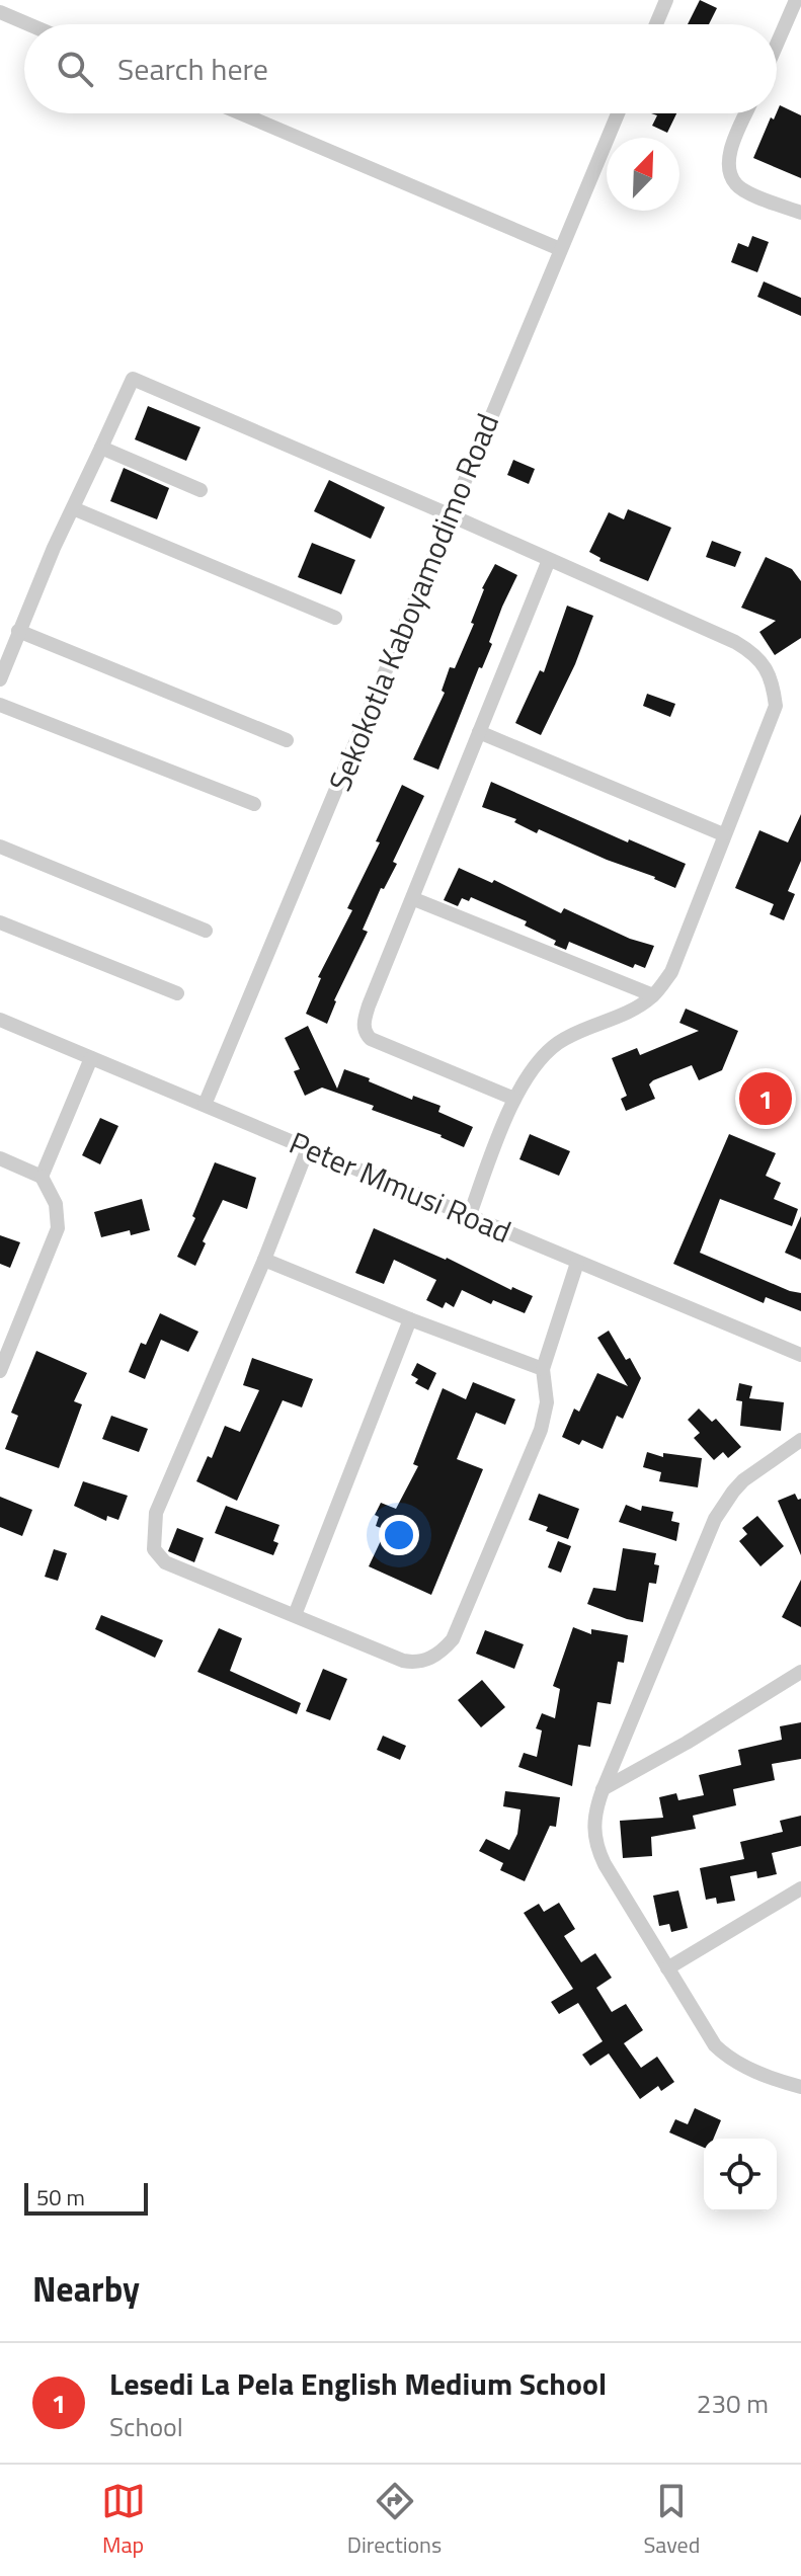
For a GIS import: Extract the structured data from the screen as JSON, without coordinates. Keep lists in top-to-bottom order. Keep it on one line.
{"streets":{"street":["Sekokotla Kaboyamodimo Road","Peter Mmusi Road"]},"crossings":[["Sekokotla Kaboyamodimo Road","Peter Mmusi Road"]],"scale_bar":"50 m","north":"top right","page":{"search":"Search here","pins":"1","scale":"50 m","heading":"Nearby","list":[{"mark":"1","name":"Lesedi La Pela English Medium School","note":"School","value":"230 m"}],"nav":["Map","Directions","Saved"]}}
